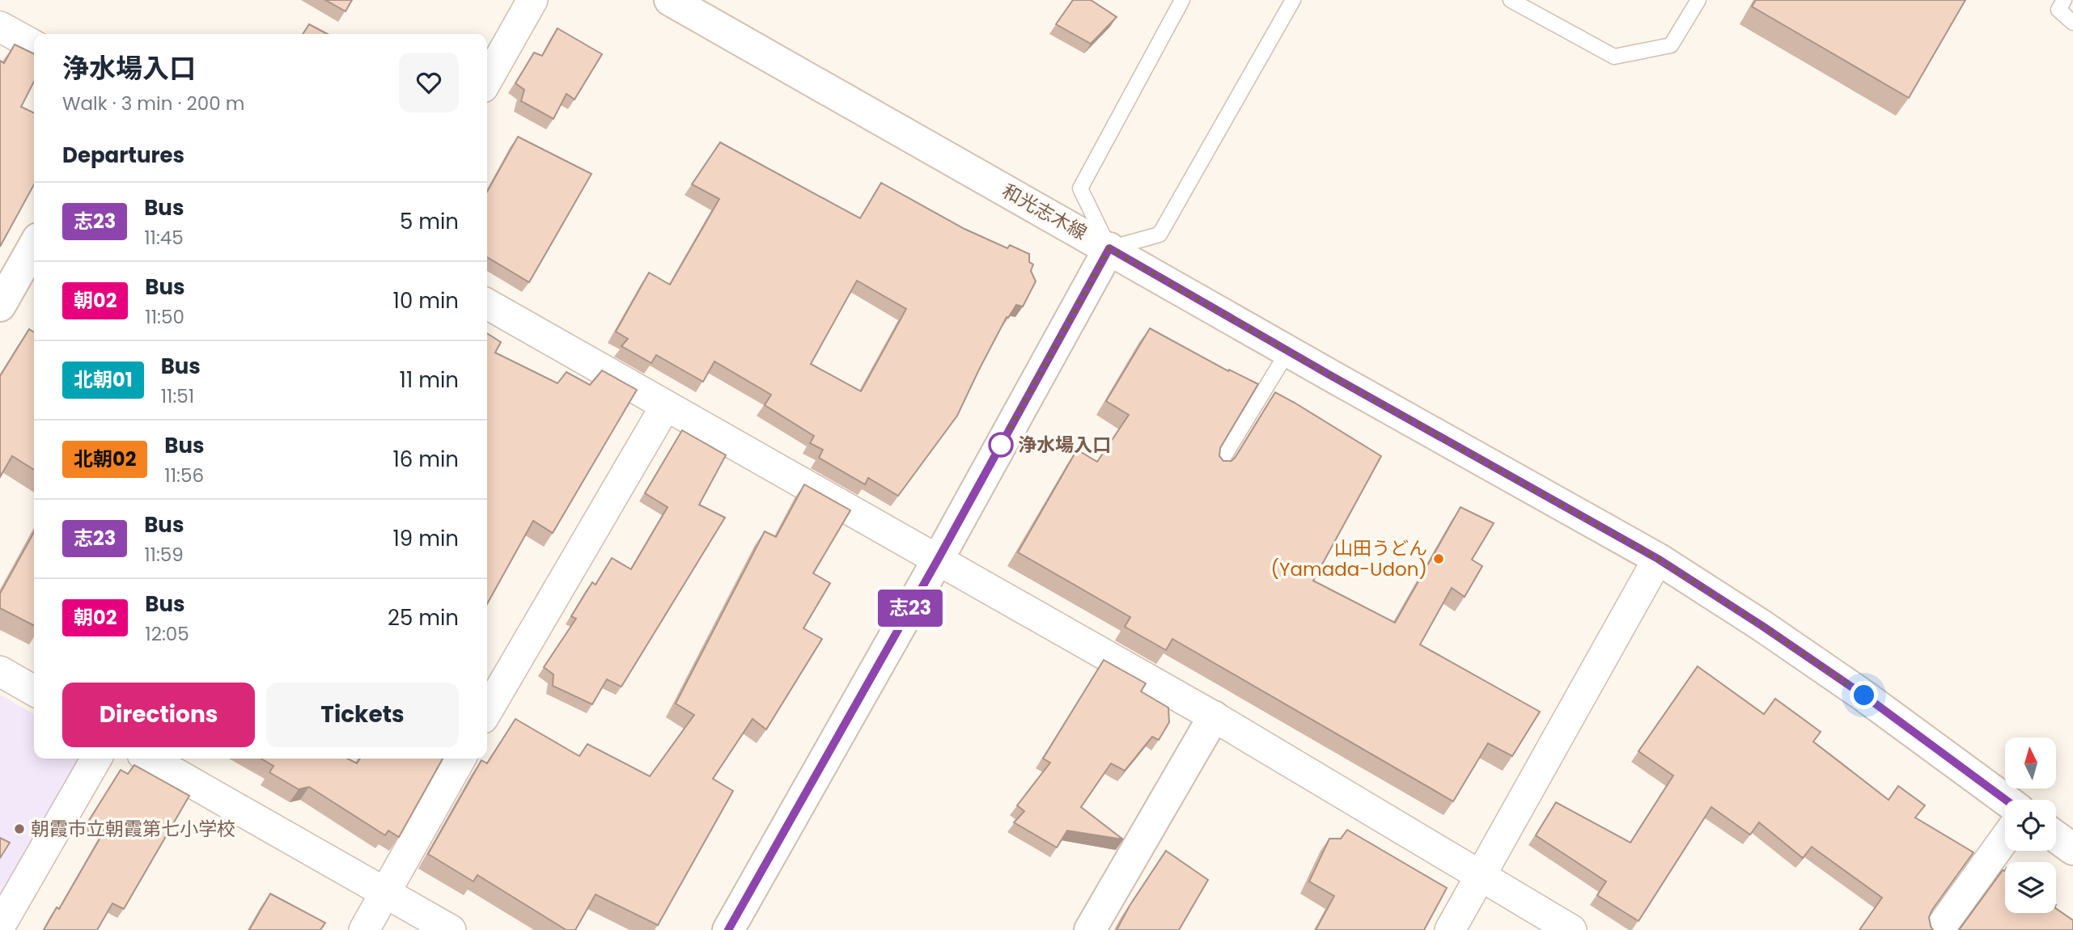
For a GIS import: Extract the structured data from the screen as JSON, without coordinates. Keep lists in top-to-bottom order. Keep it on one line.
{"streets":{"main road":["和光志木線"]},"places":["浄水場入口","山田うどん (Yamada-Udon)","朝霞市立朝霞第七小学校"],"lines":["bus line 志23"],"north":"top","page":{"on_map":"志23","heading":[["浄水場入口","Walk · 3 min · 200 m"],"Departures"],"list":[{"mark":"志23","name":"Bus","note":"11:45","value":"5 min"},{"mark":"朝02","name":"Bus","note":"11:50","value":"10 min"},{"mark":"北朝01","name":"Bus","note":"11:51","value":"11 min"},{"mark":"北朝02","name":"Bus","note":"11:56","value":"16 min"},{"mark":"志23","name":"Bus","note":"11:59","value":"19 min"},{"mark":"朝02","name":"Bus","note":"12:05","value":"25 min"}],"buttons":["Directions","Tickets"]}}
